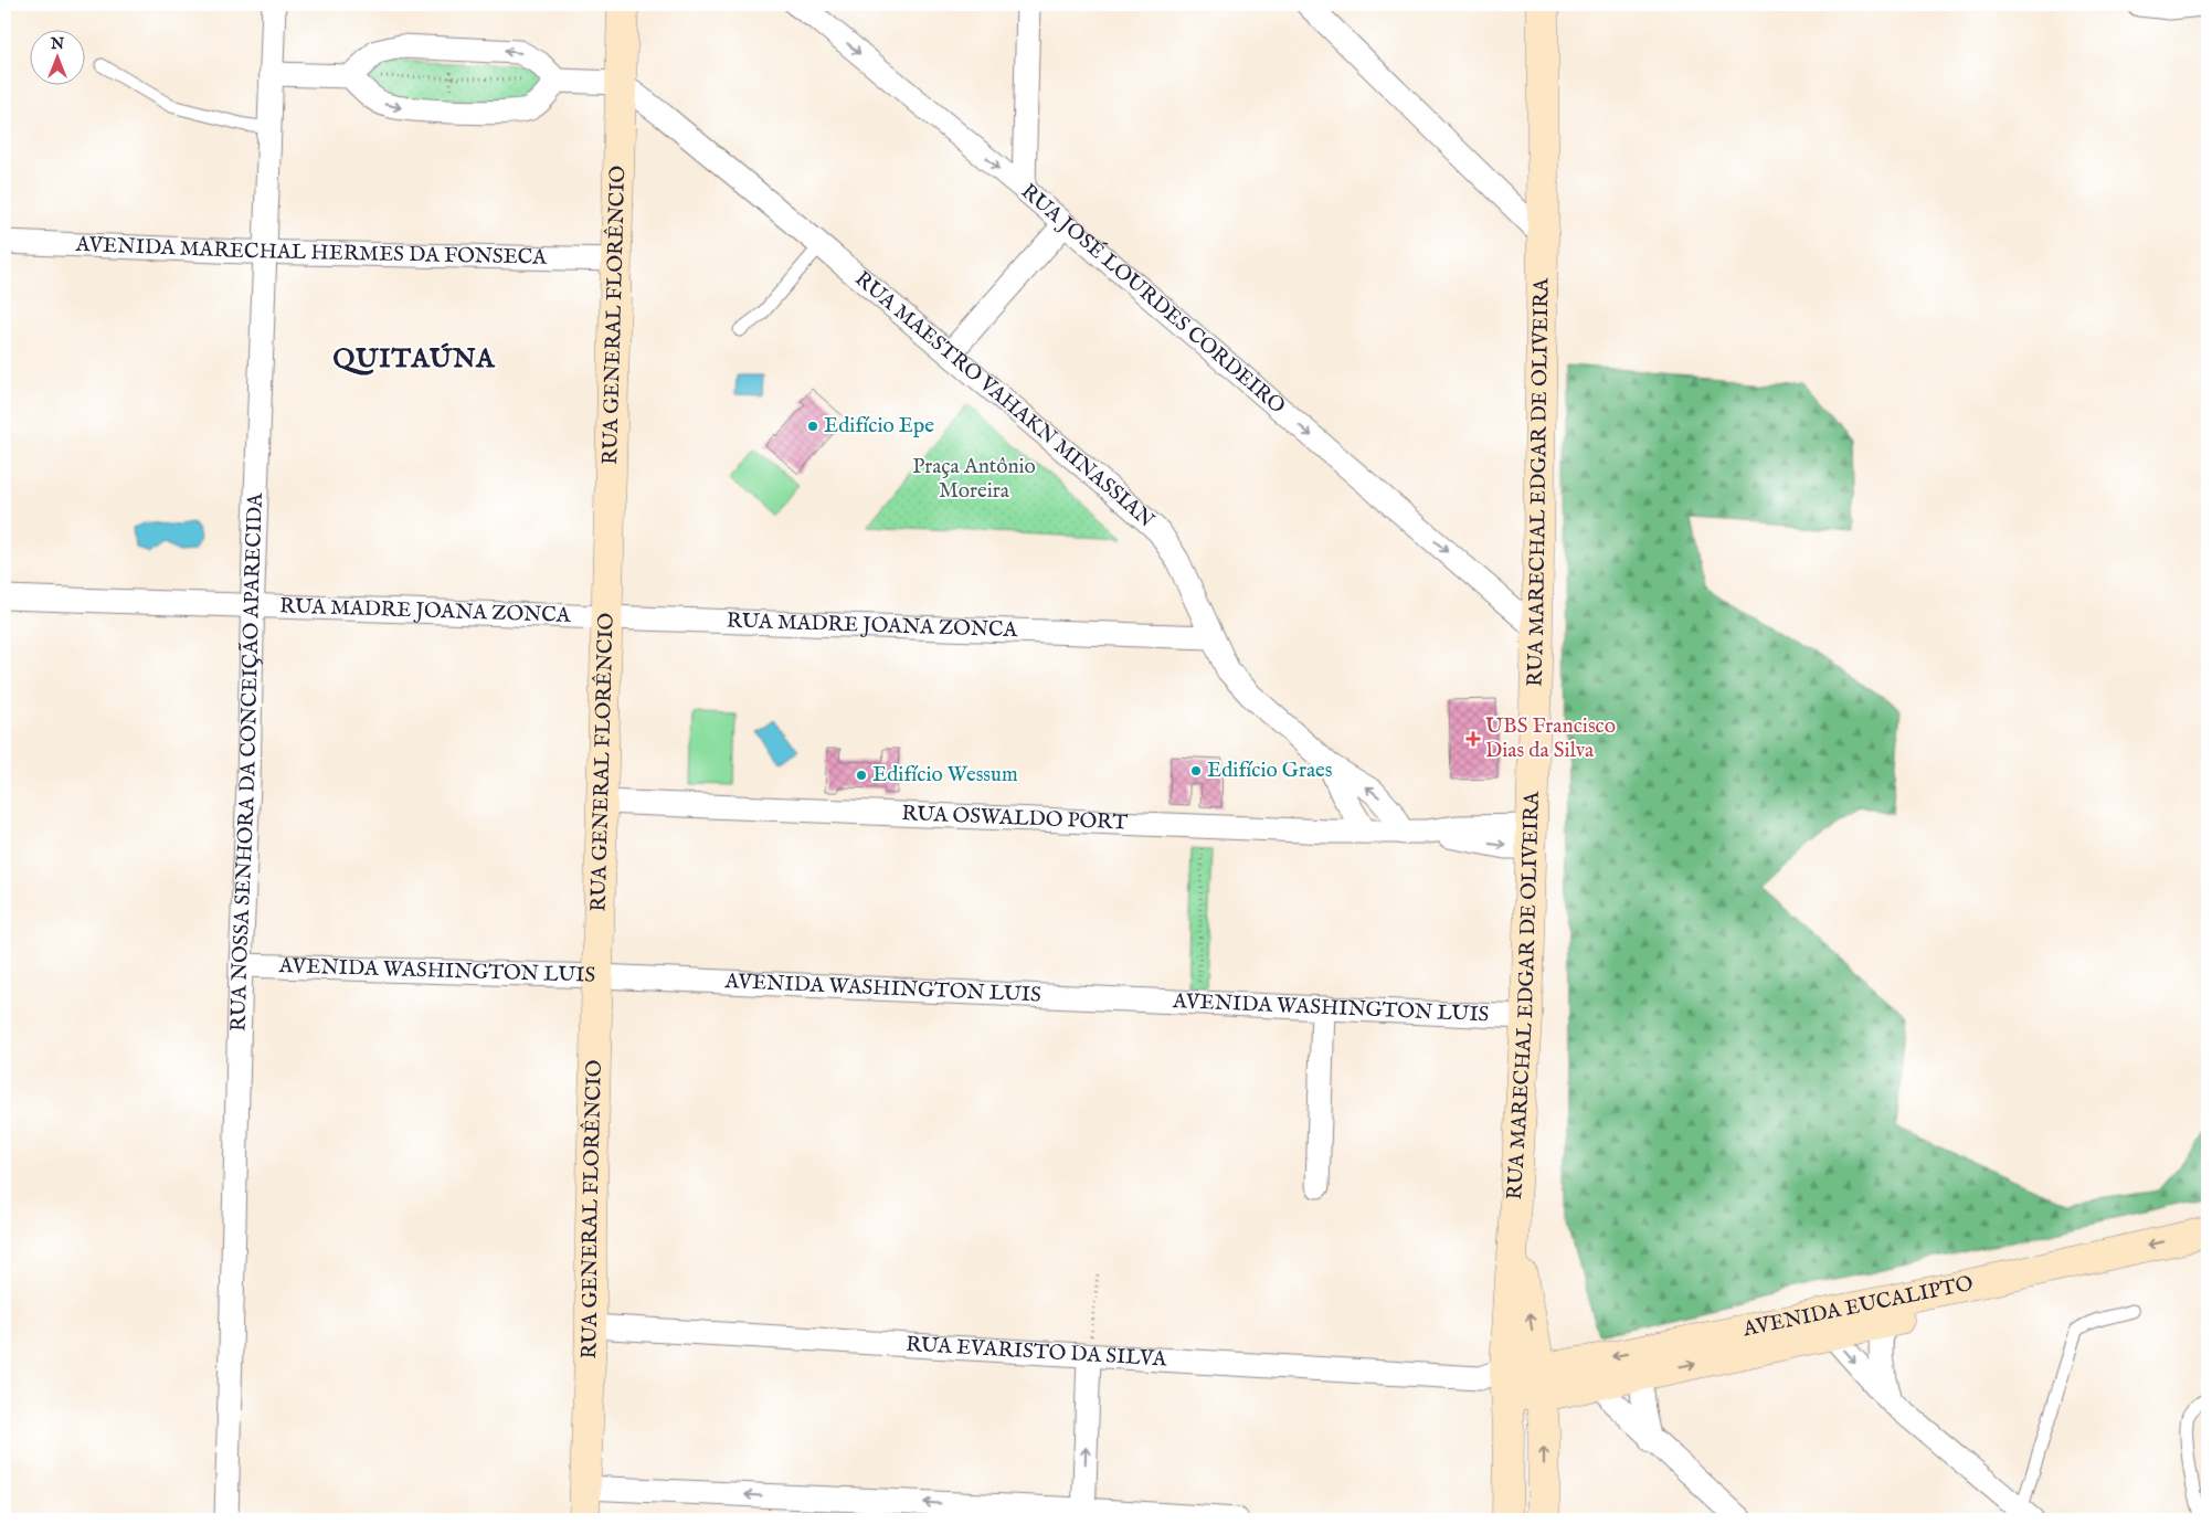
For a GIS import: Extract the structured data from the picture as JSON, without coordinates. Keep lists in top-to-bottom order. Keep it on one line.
{"streets":{"main road":["RUA GENERAL FLORÊNCIO","RUA MARECHAL EDGAR DE OLIVEIRA","AVENIDA EUCALIPTO"],"street":["AVENIDA MARECHAL HERMES DA FONSECA","RUA JOSÉ LOURDES CORDEIRO","RUA MAESTRO VAHAKN MINASSIAN","RUA MADRE JOANA ZONCA","RUA NOSSA SENHORA DA CONCEIÇÃO APARECIDA","RUA OSWALDO PORT","AVENIDA WASHINGTON LUIS","RUA EVARISTO DA SILVA"]},"crossings":[["AVENIDA MARECHAL HERMES DA FONSECA","RUA GENERAL FLORÊNCIO"],["AVENIDA MARECHAL HERMES DA FONSECA","RUA NOSSA SENHORA DA CONCEIÇÃO APARECIDA"],["RUA JOSÉ LOURDES CORDEIRO","RUA MARECHAL EDGAR DE OLIVEIRA"],["RUA GENERAL FLORÊNCIO","RUA MAESTRO VAHAKN MINASSIAN"],["RUA GENERAL FLORÊNCIO","RUA MADRE JOANA ZONCA"],["RUA GENERAL FLORÊNCIO","RUA OSWALDO PORT"],["RUA GENERAL FLORÊNCIO","AVENIDA WASHINGTON LUIS"],["RUA GENERAL FLORÊNCIO","RUA EVARISTO DA SILVA"],["RUA MAESTRO VAHAKN MINASSIAN","RUA MADRE JOANA ZONCA"],["RUA MAESTRO VAHAKN MINASSIAN","RUA OSWALDO PORT"],["RUA MARECHAL EDGAR DE OLIVEIRA","RUA OSWALDO PORT"],["RUA MARECHAL EDGAR DE OLIVEIRA","AVENIDA WASHINGTON LUIS"],["RUA MARECHAL EDGAR DE OLIVEIRA","AVENIDA EUCALIPTO"],["RUA MARECHAL EDGAR DE OLIVEIRA","RUA EVARISTO DA SILVA"],["RUA MADRE JOANA ZONCA","RUA NOSSA SENHORA DA CONCEIÇÃO APARECIDA"],["RUA NOSSA SENHORA DA CONCEIÇÃO APARECIDA","AVENIDA WASHINGTON LUIS"],["AVENIDA EUCALIPTO","RUA EVARISTO DA SILVA"]],"one_way":["RUA JOSÉ LOURDES CORDEIRO"],"districts":["QUITAÚNA"],"parks":["Praça Antônio Moreira"],"places":{"other":["Edifício Epe","Edifício Graes","Edifício Wessum"],"health":["UBS Francisco Dias da Silva"]},"north":"top"}
